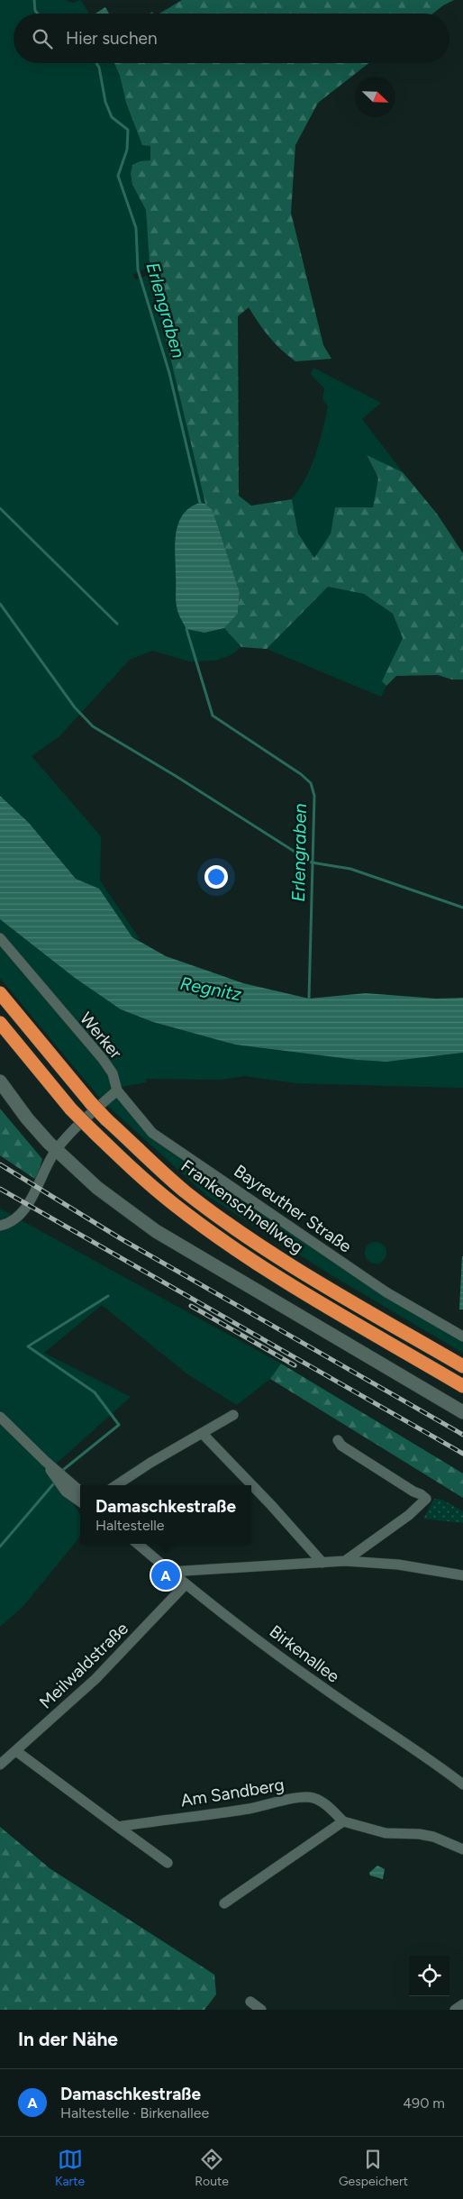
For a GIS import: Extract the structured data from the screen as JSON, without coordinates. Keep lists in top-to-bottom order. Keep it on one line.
{"streets":{"highway":["Frankenschnellweg"],"street":["Werker","Bayreuther Straße","Birkenallee","Meilwaldstraße","Am Sandberg"]},"crossings":[["Werker","Bayreuther Straße"],["Birkenallee","Meilwaldstraße"]],"water":["Erlengraben","Regnitz"],"north":"bottom right","page":{"search":"Hier suchen","popup":["Damaschkestraße","Haltestelle"],"pins":"A","heading":"In der Nähe","list":[{"mark":"A","name":"Damaschkestraße","note":"Haltestelle · Birkenallee","value":"490 m"}],"nav":["Karte","Route","Gespeichert"]}}
